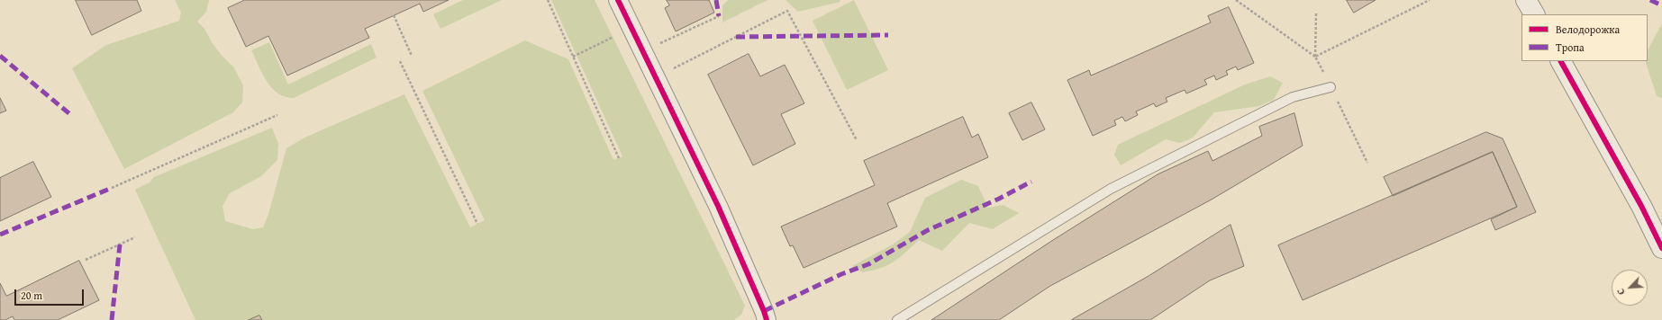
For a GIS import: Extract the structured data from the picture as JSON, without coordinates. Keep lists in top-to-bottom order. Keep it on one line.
{"legend":["Велодорожка","Тропа"],"scale_bar":"20 m","north":"bottom left"}
